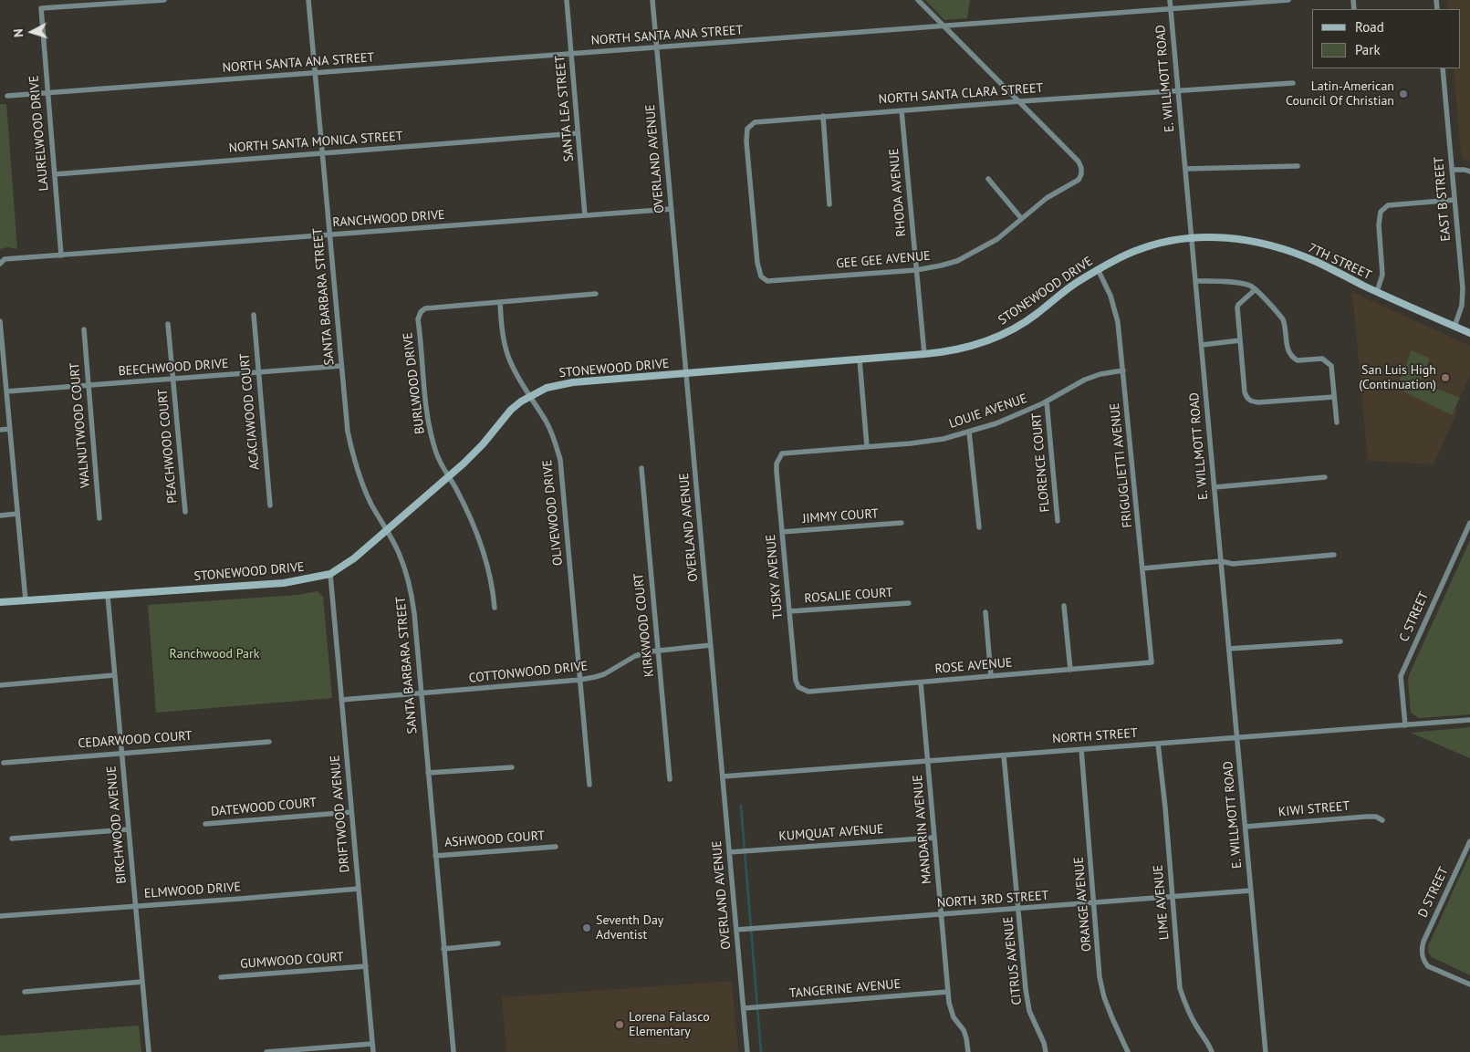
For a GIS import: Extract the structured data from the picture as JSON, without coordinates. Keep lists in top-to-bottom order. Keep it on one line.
{"streets":{"street":["NORTH SANTA ANA STREET","E. WILLMOTT ROAD","NORTH SANTA CLARA STREET","SANTA LEA STREET","LAURELWOOD DRIVE","NORTH SANTA MONICA STREET","OVERLAND AVENUE","RHODA AVENUE","EAST B STREET","RANCHWOOD DRIVE","GEE GEE AVENUE","7TH STREET","STONEWOOD DRIVE","SANTA BARBARA STREET","BEECHWOOD DRIVE","BURLWOOD DRIVE","ACACIAWOOD COURT","LOUIE AVENUE","WALNUTWOOD COURT","PEACHWOOD COURT","FLORENCE COURT","FRIGUGLIETTI AVENUE","OLIVEWOOD DRIVE","JIMMY COURT","TUSKY AVENUE","ROSALIE COURT","C STREET","KIRKWOOD COURT","ROSE AVENUE","COTTONWOOD DRIVE","NORTH STREET","CEDARWOOD COURT","DATEWOOD COURT","KIWI STREET","DRIFTWOOD AVENUE","BIRCHWOOD AVENUE","MANDARIN AVENUE","KUMQUAT AVENUE","ASHWOOD COURT","ELMWOOD DRIVE","D STREET","NORTH 3RD STREET","LIME AVENUE","ORANGE AVENUE","GUMWOOD COURT","CITRUS AVENUE","TANGERINE AVENUE"]},"crossings":[["NORTH SANTA ANA STREET","E. WILLMOTT ROAD"],["NORTH SANTA ANA STREET","SANTA LEA STREET"],["NORTH SANTA ANA STREET","LAURELWOOD DRIVE"],["NORTH SANTA ANA STREET","OVERLAND AVENUE"],["NORTH SANTA ANA STREET","SANTA BARBARA STREET"],["E. WILLMOTT ROAD","NORTH SANTA CLARA STREET"],["E. WILLMOTT ROAD","7TH STREET"],["E. WILLMOTT ROAD","STONEWOOD DRIVE"],["E. WILLMOTT ROAD","NORTH STREET"],["E. WILLMOTT ROAD","KIWI STREET"],["E. WILLMOTT ROAD","NORTH 3RD STREET"],["NORTH SANTA CLARA STREET","RHODA AVENUE"],["NORTH SANTA CLARA STREET","GEE GEE AVENUE"],["SANTA LEA STREET","NORTH SANTA MONICA STREET"],["SANTA LEA STREET","RANCHWOOD DRIVE"],["LAURELWOOD DRIVE","NORTH SANTA MONICA STREET"],["LAURELWOOD DRIVE","RANCHWOOD DRIVE"],["NORTH SANTA MONICA STREET","SANTA BARBARA STREET"],["OVERLAND AVENUE","RANCHWOOD DRIVE"],["OVERLAND AVENUE","STONEWOOD DRIVE"],["OVERLAND AVENUE","COTTONWOOD DRIVE"],["OVERLAND AVENUE","NORTH STREET"],["OVERLAND AVENUE","KUMQUAT AVENUE"],["OVERLAND AVENUE","NORTH 3RD STREET"],["OVERLAND AVENUE","TANGERINE AVENUE"],["RHODA AVENUE","GEE GEE AVENUE"],["RHODA AVENUE","STONEWOOD DRIVE"],["EAST B STREET","7TH STREET"],["RANCHWOOD DRIVE","SANTA BARBARA STREET"],["7TH STREET","STONEWOOD DRIVE"],["STONEWOOD DRIVE","SANTA BARBARA STREET"],["STONEWOOD DRIVE","BURLWOOD DRIVE"],["STONEWOOD DRIVE","FRIGUGLIETTI AVENUE"],["STONEWOOD DRIVE","OLIVEWOOD DRIVE"],["STONEWOOD DRIVE","DRIFTWOOD AVENUE"],["STONEWOOD DRIVE","BIRCHWOOD AVENUE"],["SANTA BARBARA STREET","BEECHWOOD DRIVE"],["SANTA BARBARA STREET","COTTONWOOD DRIVE"],["SANTA BARBARA STREET","ASHWOOD COURT"],["BEECHWOOD DRIVE","ACACIAWOOD COURT"],["BEECHWOOD DRIVE","WALNUTWOOD COURT"],["BEECHWOOD DRIVE","PEACHWOOD COURT"],["BURLWOOD DRIVE","OLIVEWOOD DRIVE"],["LOUIE AVENUE","FLORENCE COURT"],["LOUIE AVENUE","FRIGUGLIETTI AVENUE"],["LOUIE AVENUE","TUSKY AVENUE"],["FRIGUGLIETTI AVENUE","ROSE AVENUE"],["OLIVEWOOD DRIVE","COTTONWOOD DRIVE"],["JIMMY COURT","TUSKY AVENUE"],["TUSKY AVENUE","ROSALIE COURT"],["TUSKY AVENUE","ROSE AVENUE"],["C STREET","NORTH STREET"],["KIRKWOOD COURT","COTTONWOOD DRIVE"],["ROSE AVENUE","MANDARIN AVENUE"],["COTTONWOOD DRIVE","DRIFTWOOD AVENUE"],["NORTH STREET","MANDARIN AVENUE"],["NORTH STREET","LIME AVENUE"],["NORTH STREET","ORANGE AVENUE"],["NORTH STREET","CITRUS AVENUE"],["CEDARWOOD COURT","BIRCHWOOD AVENUE"],["DATEWOOD COURT","DRIFTWOOD AVENUE"],["DRIFTWOOD AVENUE","ELMWOOD DRIVE"],["DRIFTWOOD AVENUE","GUMWOOD COURT"],["BIRCHWOOD AVENUE","ELMWOOD DRIVE"],["MANDARIN AVENUE","KUMQUAT AVENUE"],["MANDARIN AVENUE","NORTH 3RD STREET"],["MANDARIN AVENUE","TANGERINE AVENUE"],["NORTH 3RD STREET","LIME AVENUE"],["NORTH 3RD STREET","ORANGE AVENUE"],["NORTH 3RD STREET","CITRUS AVENUE"]],"parks":["Ranchwood Park"],"places":["Latin-American Council Of Christian","San Luis High (Continuation)","Seventh Day Adventist","Lorena Falasco Elementary"],"legend":["Road","Park"],"north":"left"}
